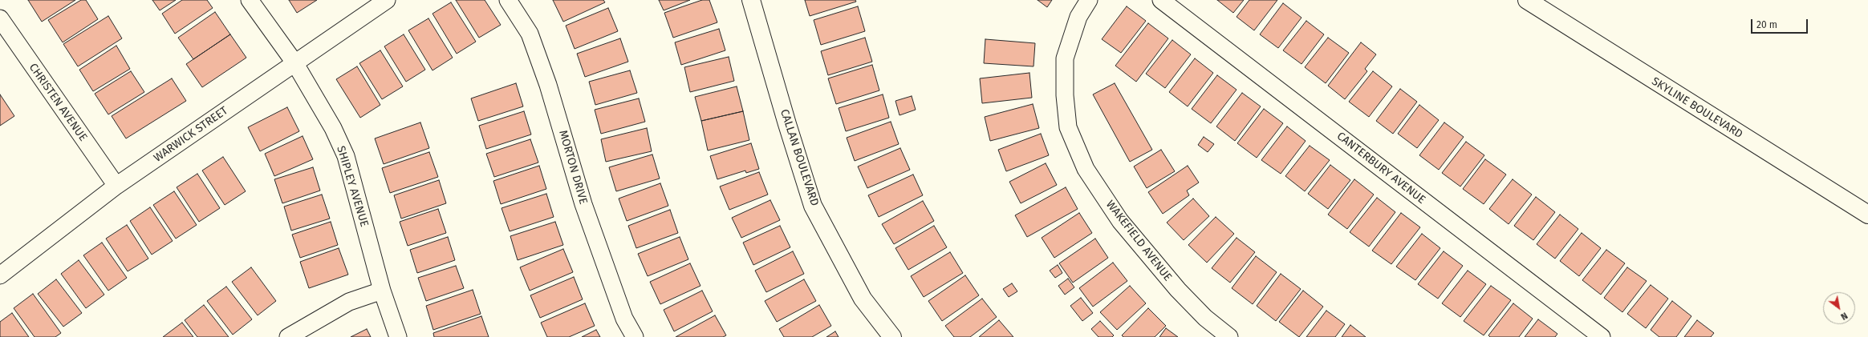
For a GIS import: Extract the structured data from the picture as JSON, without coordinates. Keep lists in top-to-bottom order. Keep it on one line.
{"streets":{"main road":["SKYLINE BOULEVARD","CALLAN BOULEVARD"],"street":["CHRISTEN AVENUE","WARWICK STREET","MORTON DRIVE","CANTERBURY AVENUE","SHIPLEY AVENUE","WAKEFIELD AVENUE"]},"crossings":[["CHRISTEN AVENUE","WARWICK STREET"],["WARWICK STREET","SHIPLEY AVENUE"]],"scale_bar":"20 m","north":"bottom right"}
